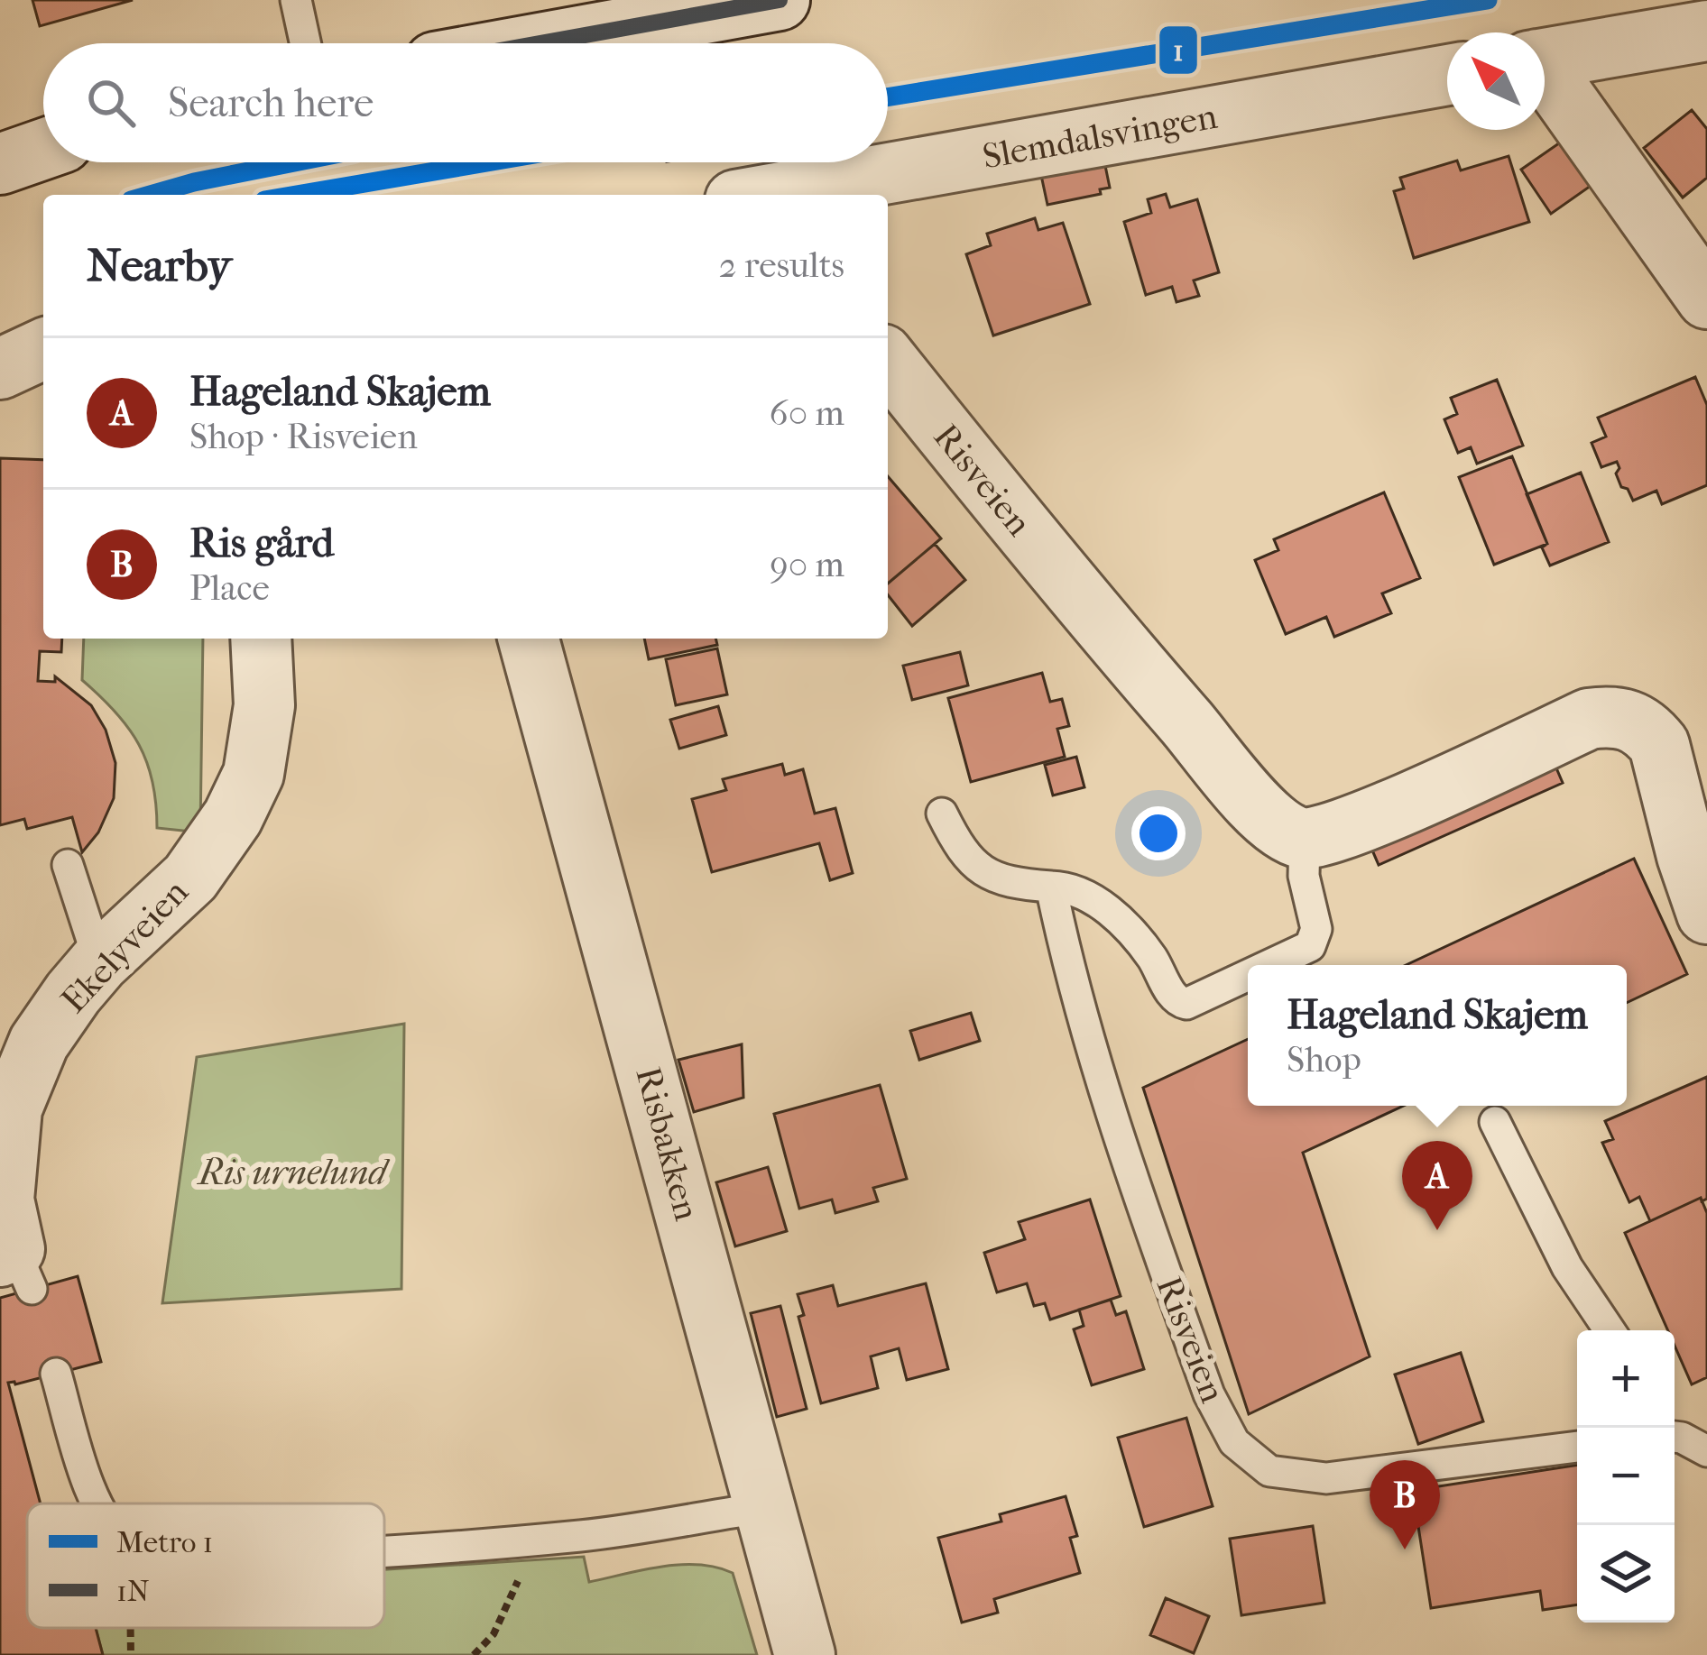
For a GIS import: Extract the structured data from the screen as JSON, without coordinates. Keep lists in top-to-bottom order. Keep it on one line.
{"streets":{"street":["Slemdalsvingen","Risveien","Ekelyveien","Risbakken"]},"parks":["Ris urnelund"],"lines":["metro line 1","transit line 1N"],"legend":["Metro 1","1N"],"north":"top left","page":{"search":"Search here","heading":["Nearby","2 results"],"list":[{"mark":"A","name":"Hageland Skajem","note":"Shop · Risveien","value":"60 m"},{"mark":"B","name":"Ris gård","note":"Place","value":"90 m"}],"popup":["Hageland Skajem","Shop"],"pins":["A","B"],"map_buttons":["+","−"]}}
